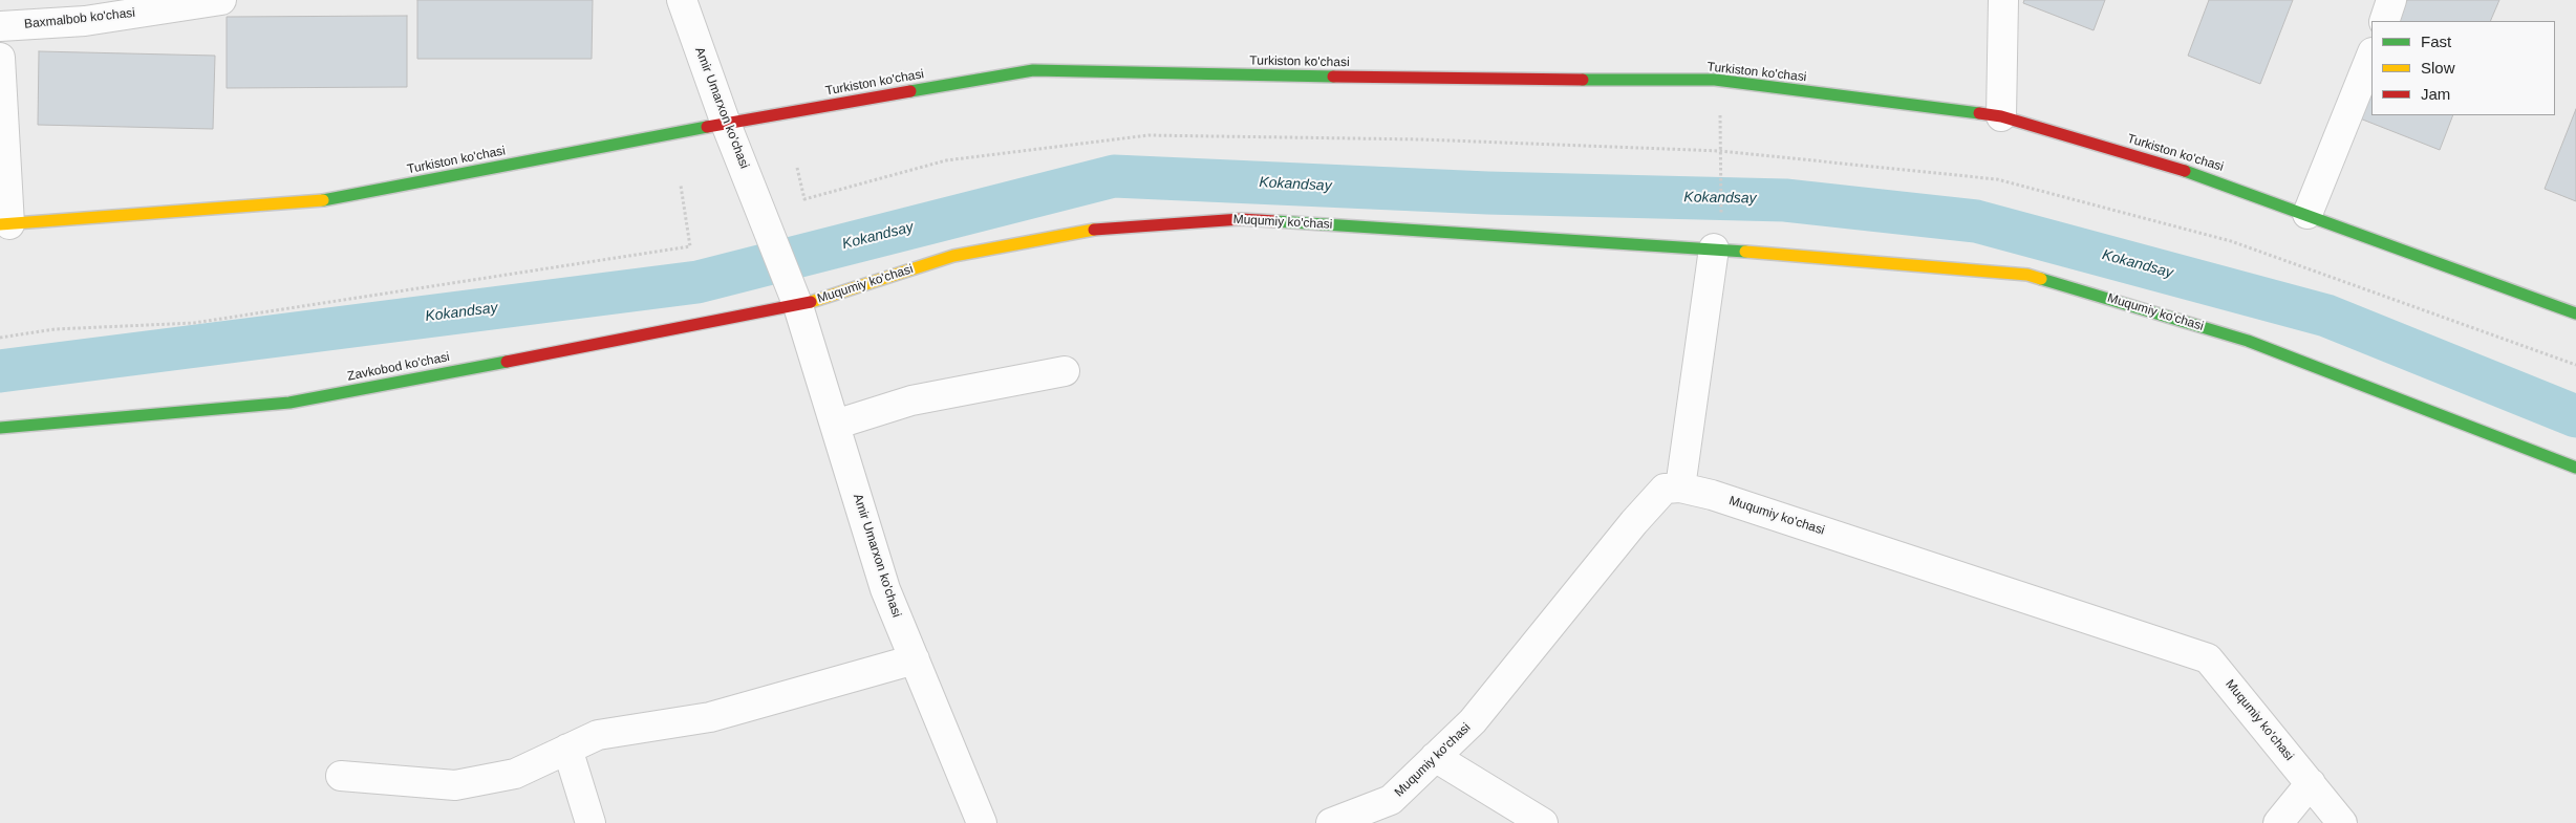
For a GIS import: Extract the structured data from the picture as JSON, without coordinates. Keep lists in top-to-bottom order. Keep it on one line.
{"streets":{"street":["Baxmalbob ko'chasi","Turkiston ko'chasi","Amir Umarxon ko'chasi","Muqumiy ko'chasi","Zavkobod ko'chasi"]},"crossings":[["Turkiston ko'chasi","Amir Umarxon ko'chasi"],["Amir Umarxon ko'chasi","Muqumiy ko'chasi"],["Amir Umarxon ko'chasi","Zavkobod ko'chasi"],["Muqumiy ko'chasi","Zavkobod ko'chasi"]],"water":["Kokandsay"],"legend":["Fast","Slow","Jam"]}
